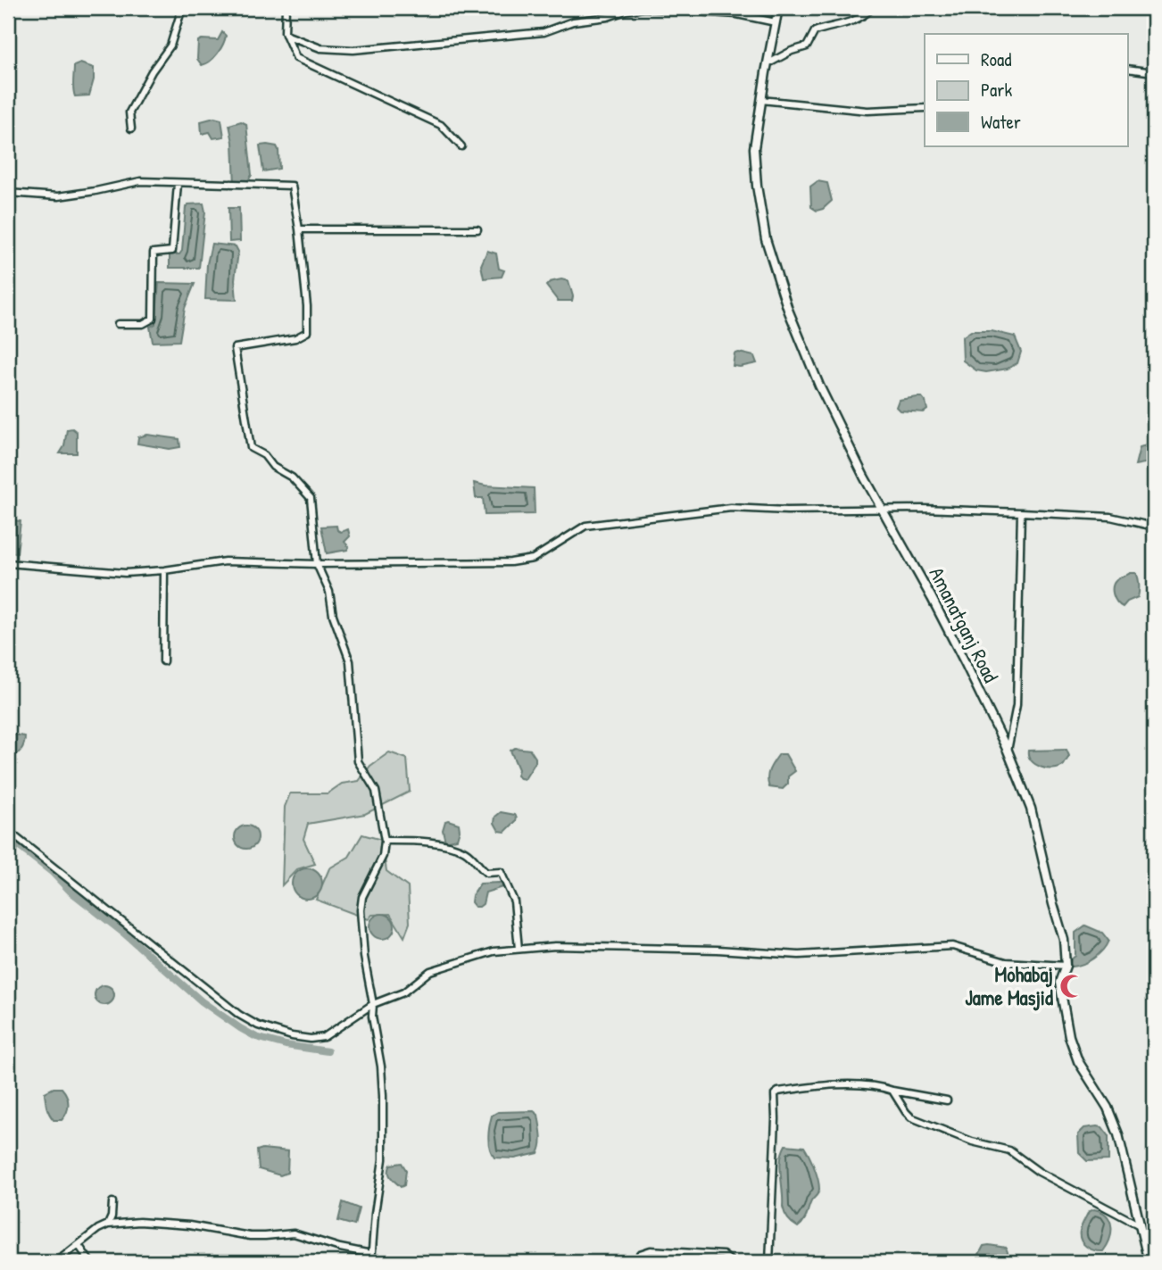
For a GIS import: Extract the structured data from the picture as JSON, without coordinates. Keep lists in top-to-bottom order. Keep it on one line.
{"streets":{"main road":["Amanatganj Road"]},"places":{"mosque":["Mohabaj Jame Masjid"]},"legend":["Road","Park","Water"]}
